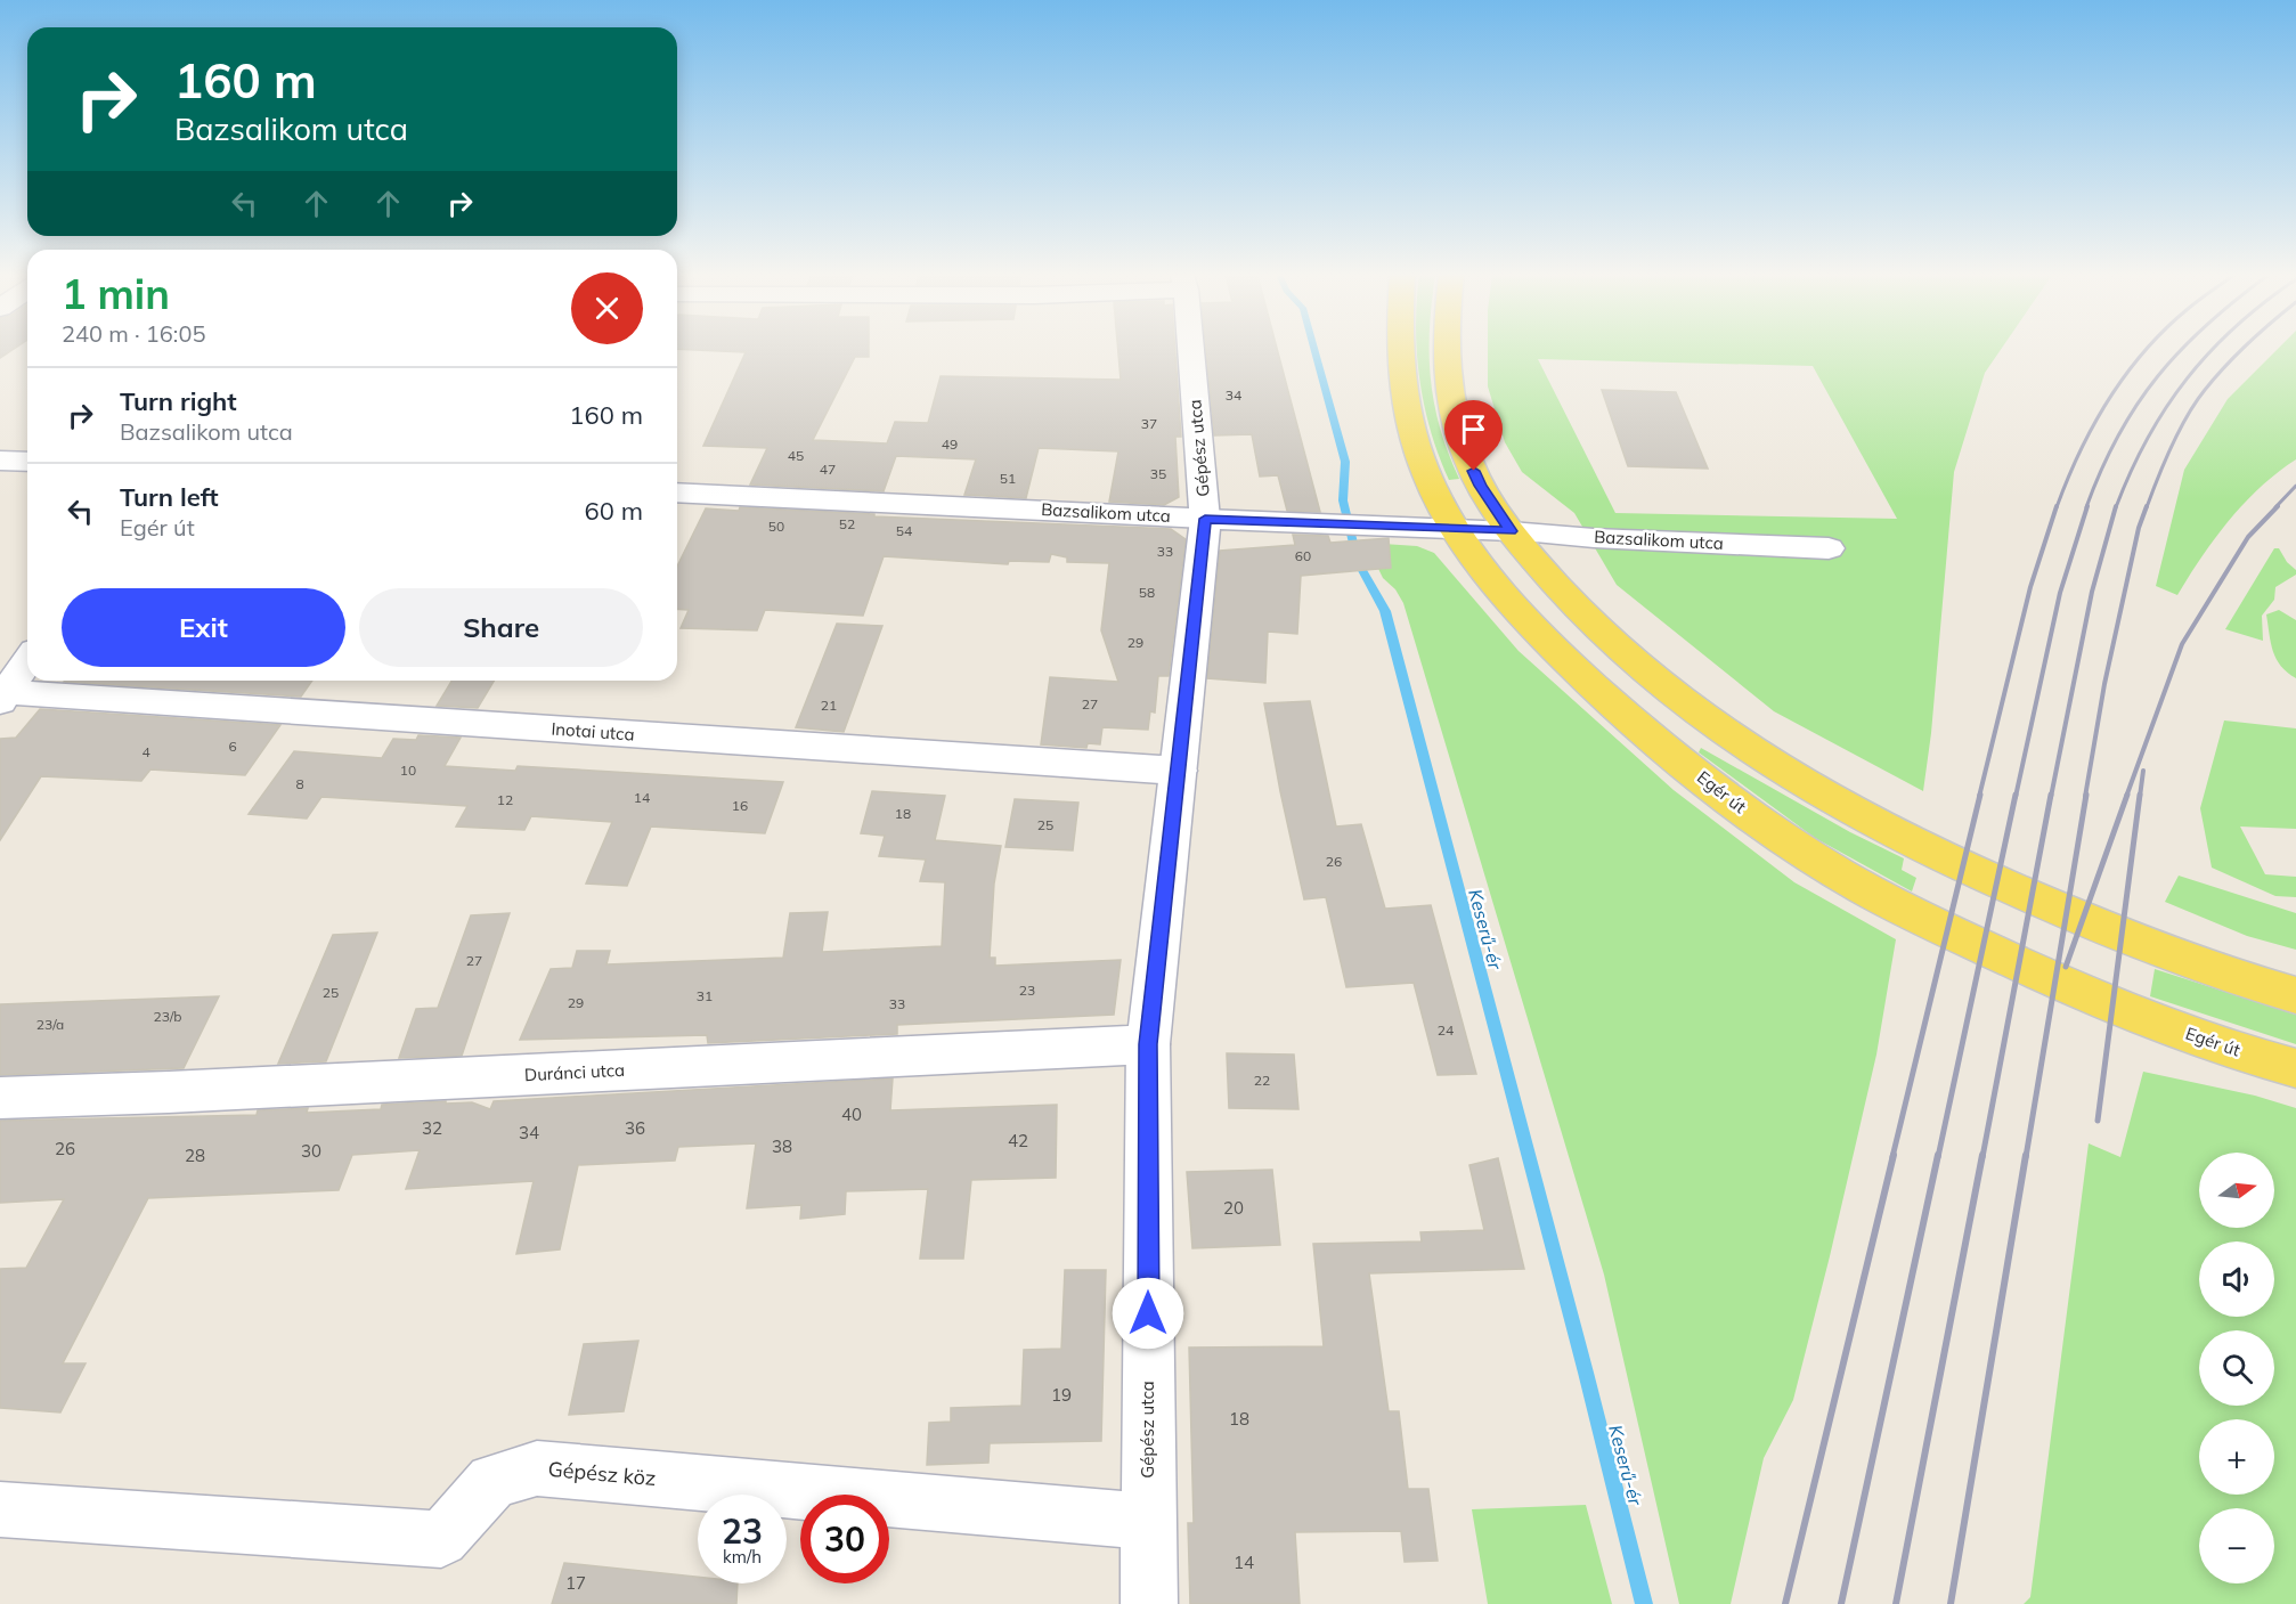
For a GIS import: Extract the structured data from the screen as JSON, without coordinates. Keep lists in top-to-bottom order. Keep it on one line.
{"streets":{"main road":["Egér út"],"street":["Gépész utca","Bazsalikom utca","Inotai utca","Duránci utca","Gépész köz"]},"crossings":[["Gépész utca","Bazsalikom utca"],["Gépész utca","Inotai utca"],["Gépész utca","Duránci utca"],["Gépész utca","Gépész köz"],["Bazsalikom utca","Egér út"]],"water":["Keserű-ér"],"house_numbers":["34","37","49","45","47","35","51","52","50","54","33","60","58","29","27","21","6","4","10","8","14","12","16","18","25","26","27","23","25","31","29","33","23/b","23/a","24","22","40","32","36","34","42","38","26","30","28","20","19","18","14","17"],"north":"right","page":{"turn":["160 m","Bazsalikom utca"],"heading":["1 min","240 m · 16:05"],"list":[{"name":"Turn right","note":"Bazsalikom utca","value":"160 m"},{"name":"Turn left","note":"Egér út","value":"60 m"}],"buttons":["Exit","Share"],"map_buttons":["+","−"],"speed":"23 km/h","limit":"30"}}
